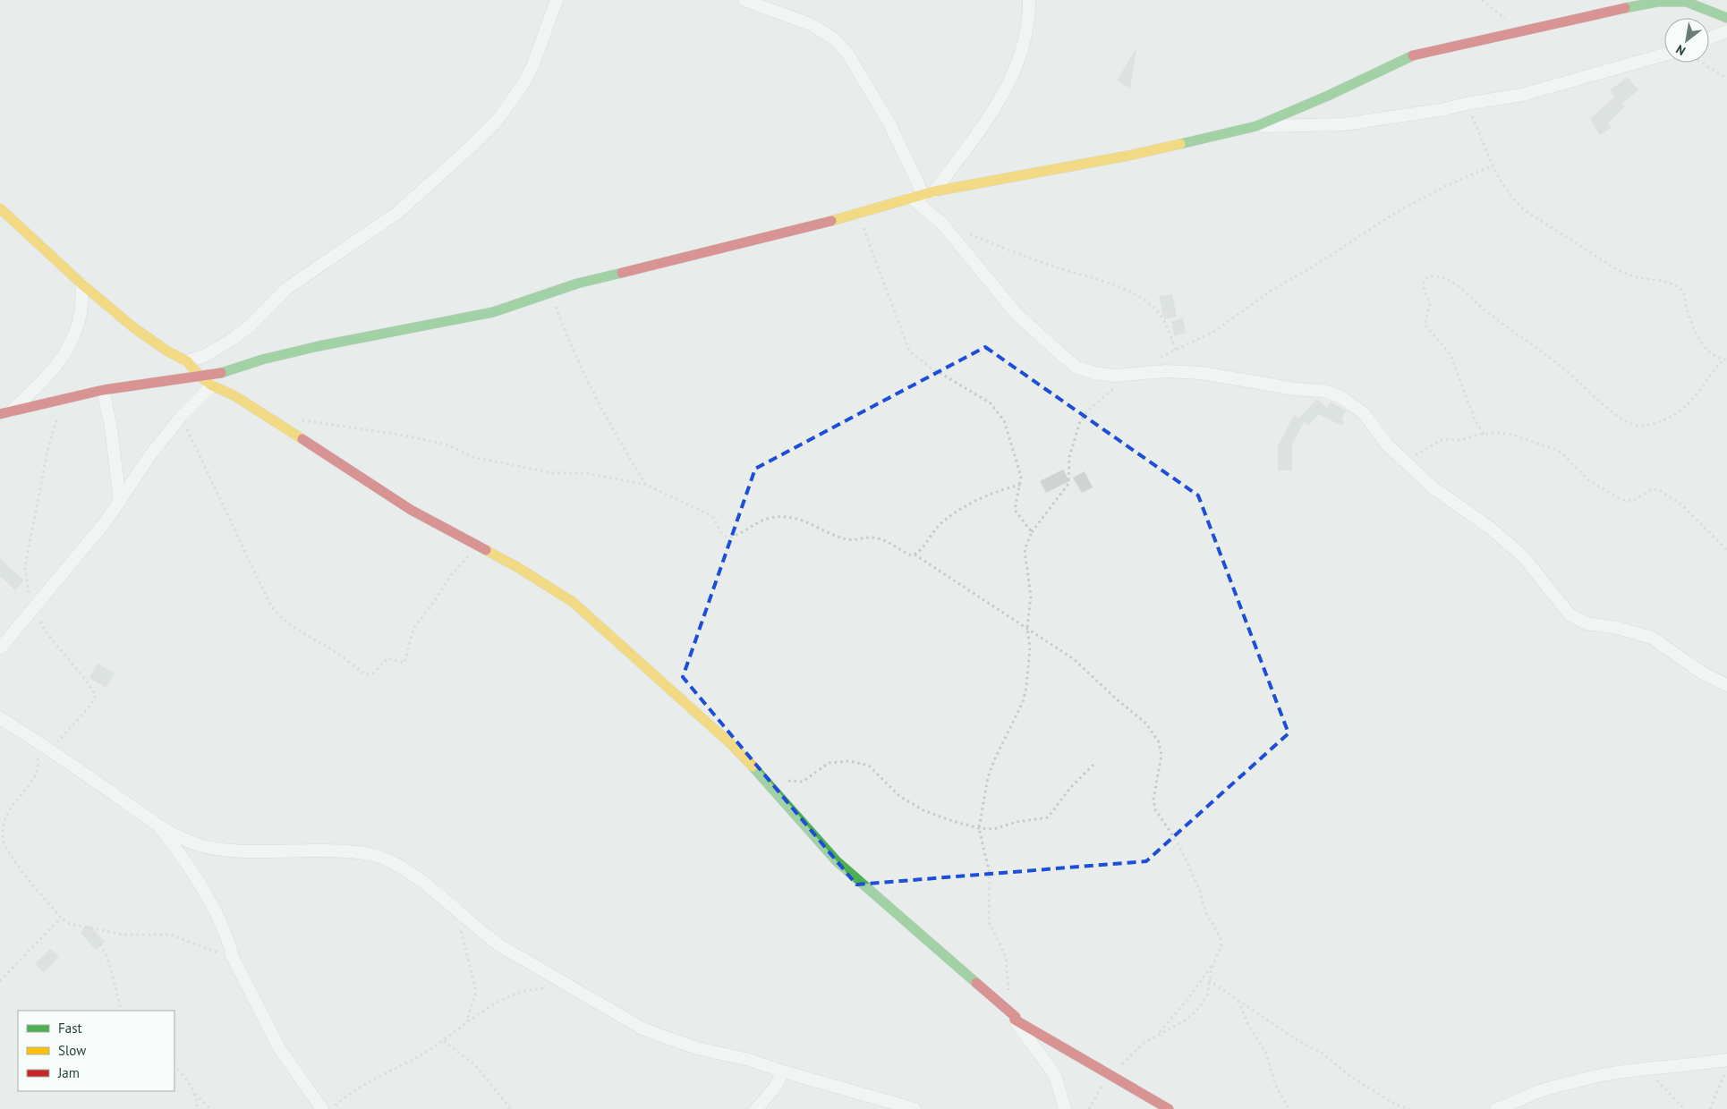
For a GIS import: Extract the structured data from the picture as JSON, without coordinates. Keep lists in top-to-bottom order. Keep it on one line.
{"legend":["Fast","Slow","Jam"],"north":"bottom left"}
